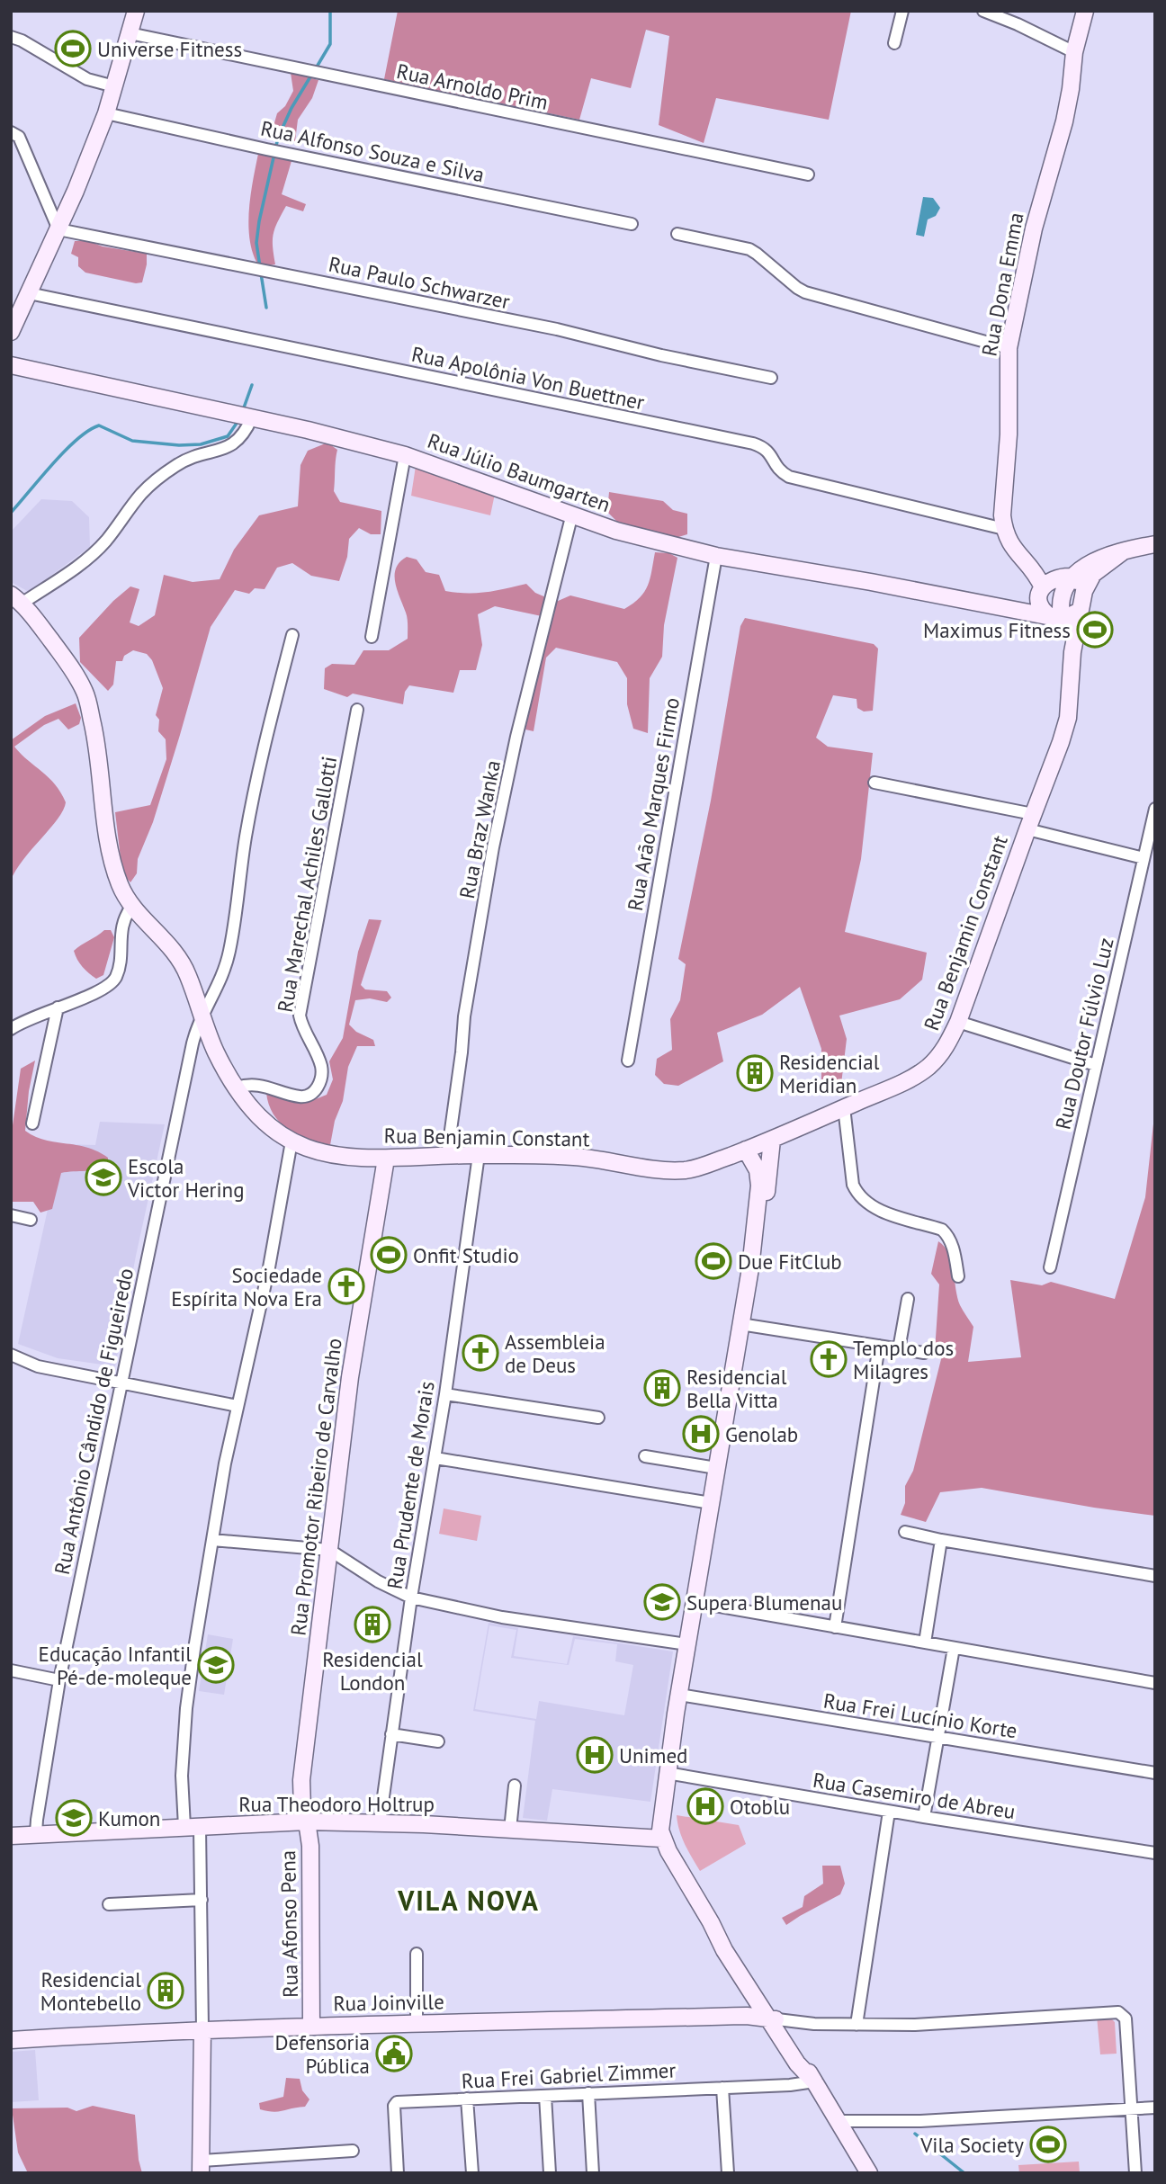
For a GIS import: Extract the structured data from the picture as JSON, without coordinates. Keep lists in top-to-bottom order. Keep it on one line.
{"streets":{"main road":["Rua Dona Emma","Rua Júlio Baumgarten","Rua Benjamin Constant","Rua Promotor Ribeiro de Carvalho","Rua Theodoro Holtrup","Rua Afonso Pena","Rua Joinville"],"street":["Rua Arnoldo Prim","Rua Alfonso Souza e Silva","Rua Paulo Schwarzer","Rua Apolônia Von Buettner","Rua Arão Marques Firmo","Rua Braz Wanka","Rua Marechal Achiles Gallotti","Rua Doutor Fúlvio Luz","Rua Antônio Cândido de Figueiredo","Rua Prudente de Morais","Rua Frei Lucínio Korte","Rua Casemiro de Abreu","Rua Frei Gabriel Zimmer"]},"crossings":[["Rua Dona Emma","Rua Apolônia Von Buettner"],["Rua Júlio Baumgarten","Rua Arão Marques Firmo"],["Rua Júlio Baumgarten","Rua Braz Wanka"],["Rua Júlio Baumgarten","Rua Benjamin Constant"],["Rua Braz Wanka","Rua Benjamin Constant"],["Rua Marechal Achiles Gallotti","Rua Benjamin Constant"],["Rua Benjamin Constant","Rua Antônio Cândido de Figueiredo"],["Rua Benjamin Constant","Rua Prudente de Morais"],["Rua Benjamin Constant","Rua Promotor Ribeiro de Carvalho"],["Rua Antônio Cândido de Figueiredo","Rua Theodoro Holtrup"],["Rua Prudente de Morais","Rua Theodoro Holtrup"],["Rua Promotor Ribeiro de Carvalho","Rua Theodoro Holtrup"],["Rua Promotor Ribeiro de Carvalho","Rua Afonso Pena"],["Rua Theodoro Holtrup","Rua Afonso Pena"],["Rua Afonso Pena","Rua Joinville"]],"districts":["VILA NOVA"],"places":{"sports":["Universe Fitness","Maximus Fitness","Onfit Studio","Due FitClub","Vila Society"],"building":["Residencial Meridian","Residencial Bella Vitta","Residencial London","Residencial Montebello"],"school or university":["Escola Victor Hering","Supera Blumenau","Educação Infantil Pé-de-moleque","Kumon"],"church":["Sociedade Espírita Nova Era","Assembleia de Deus","Templo dos Milagres"],"hospital":["Genolab","Unimed","Otoblu"],"public building":["Defensoria Pública"]}}
